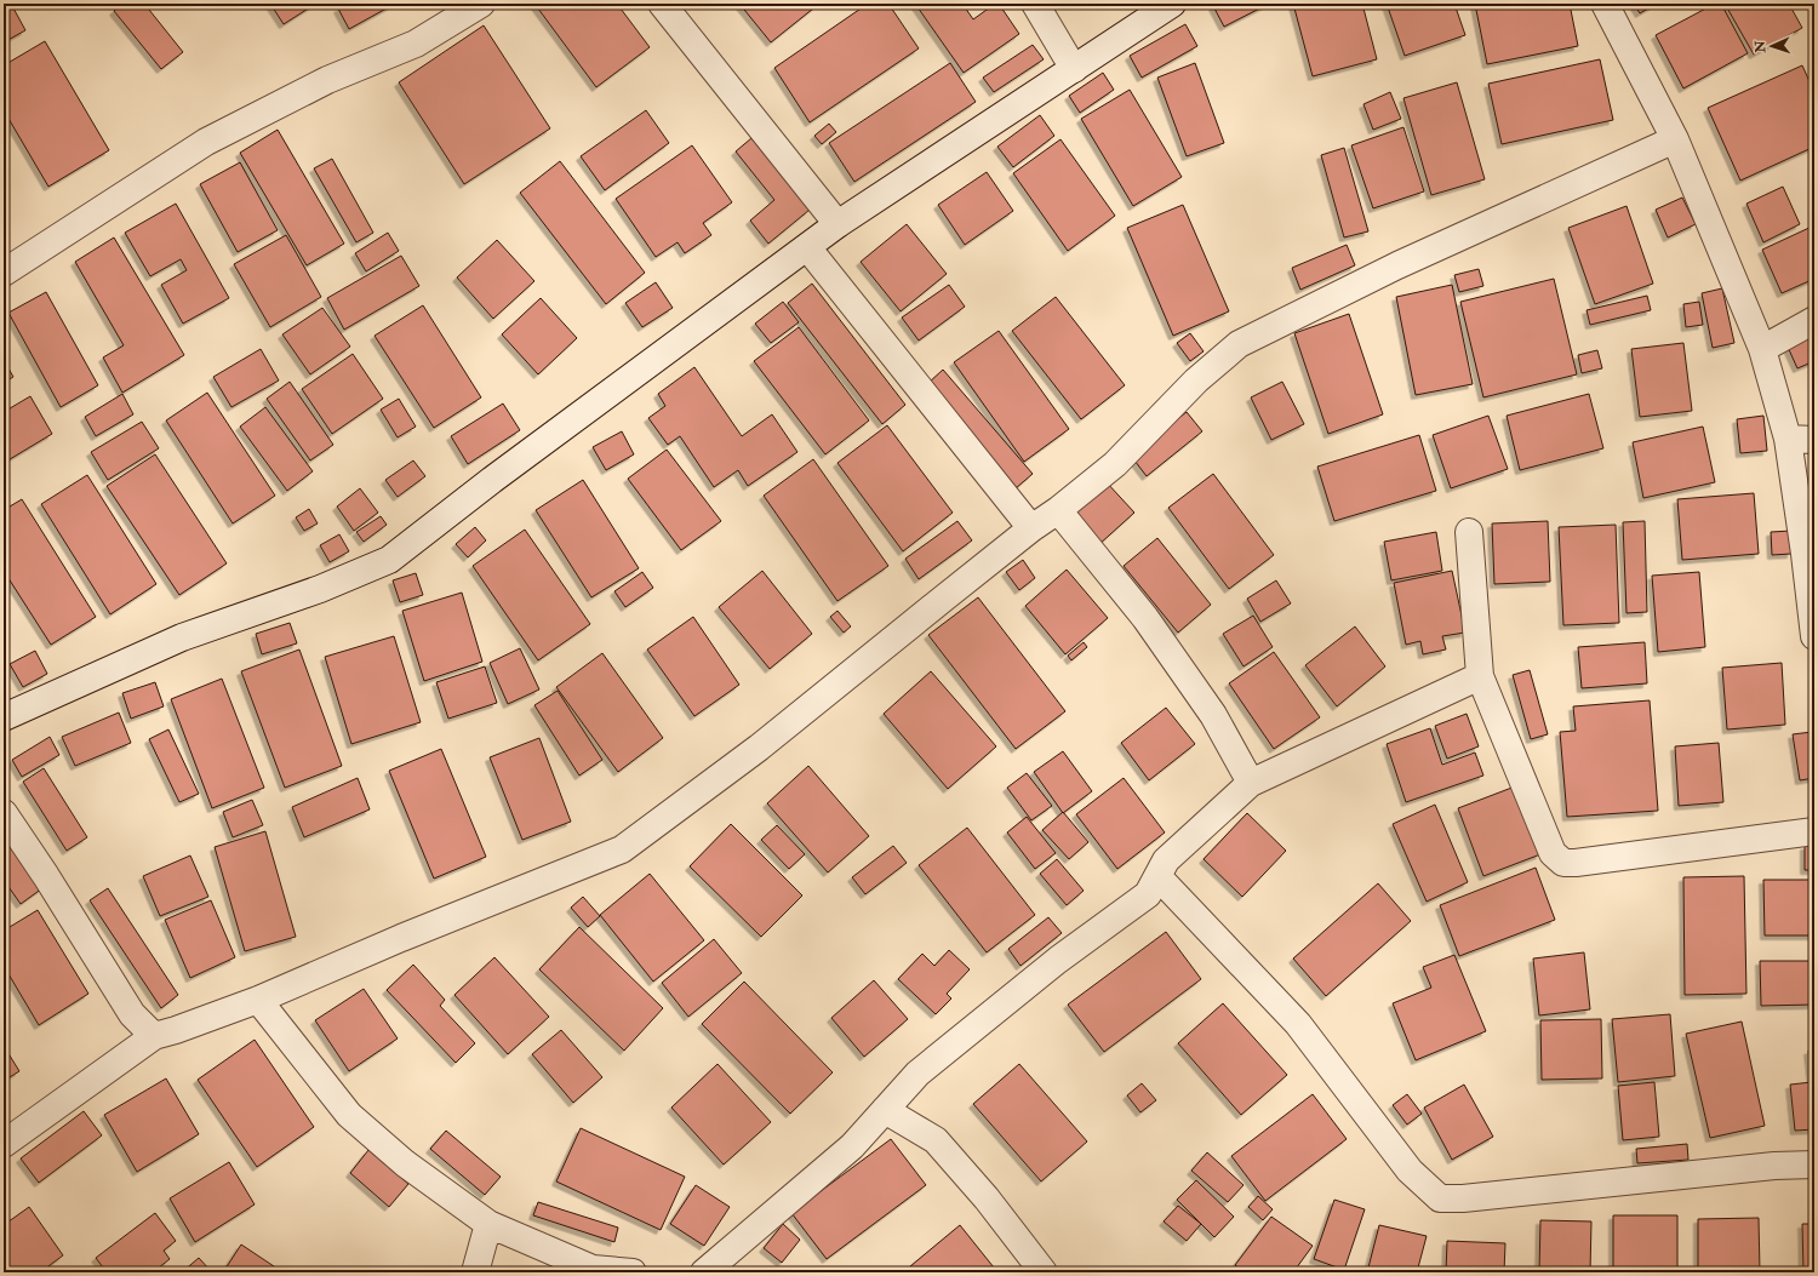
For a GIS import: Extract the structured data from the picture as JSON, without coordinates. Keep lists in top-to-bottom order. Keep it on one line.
{"north":"left"}
